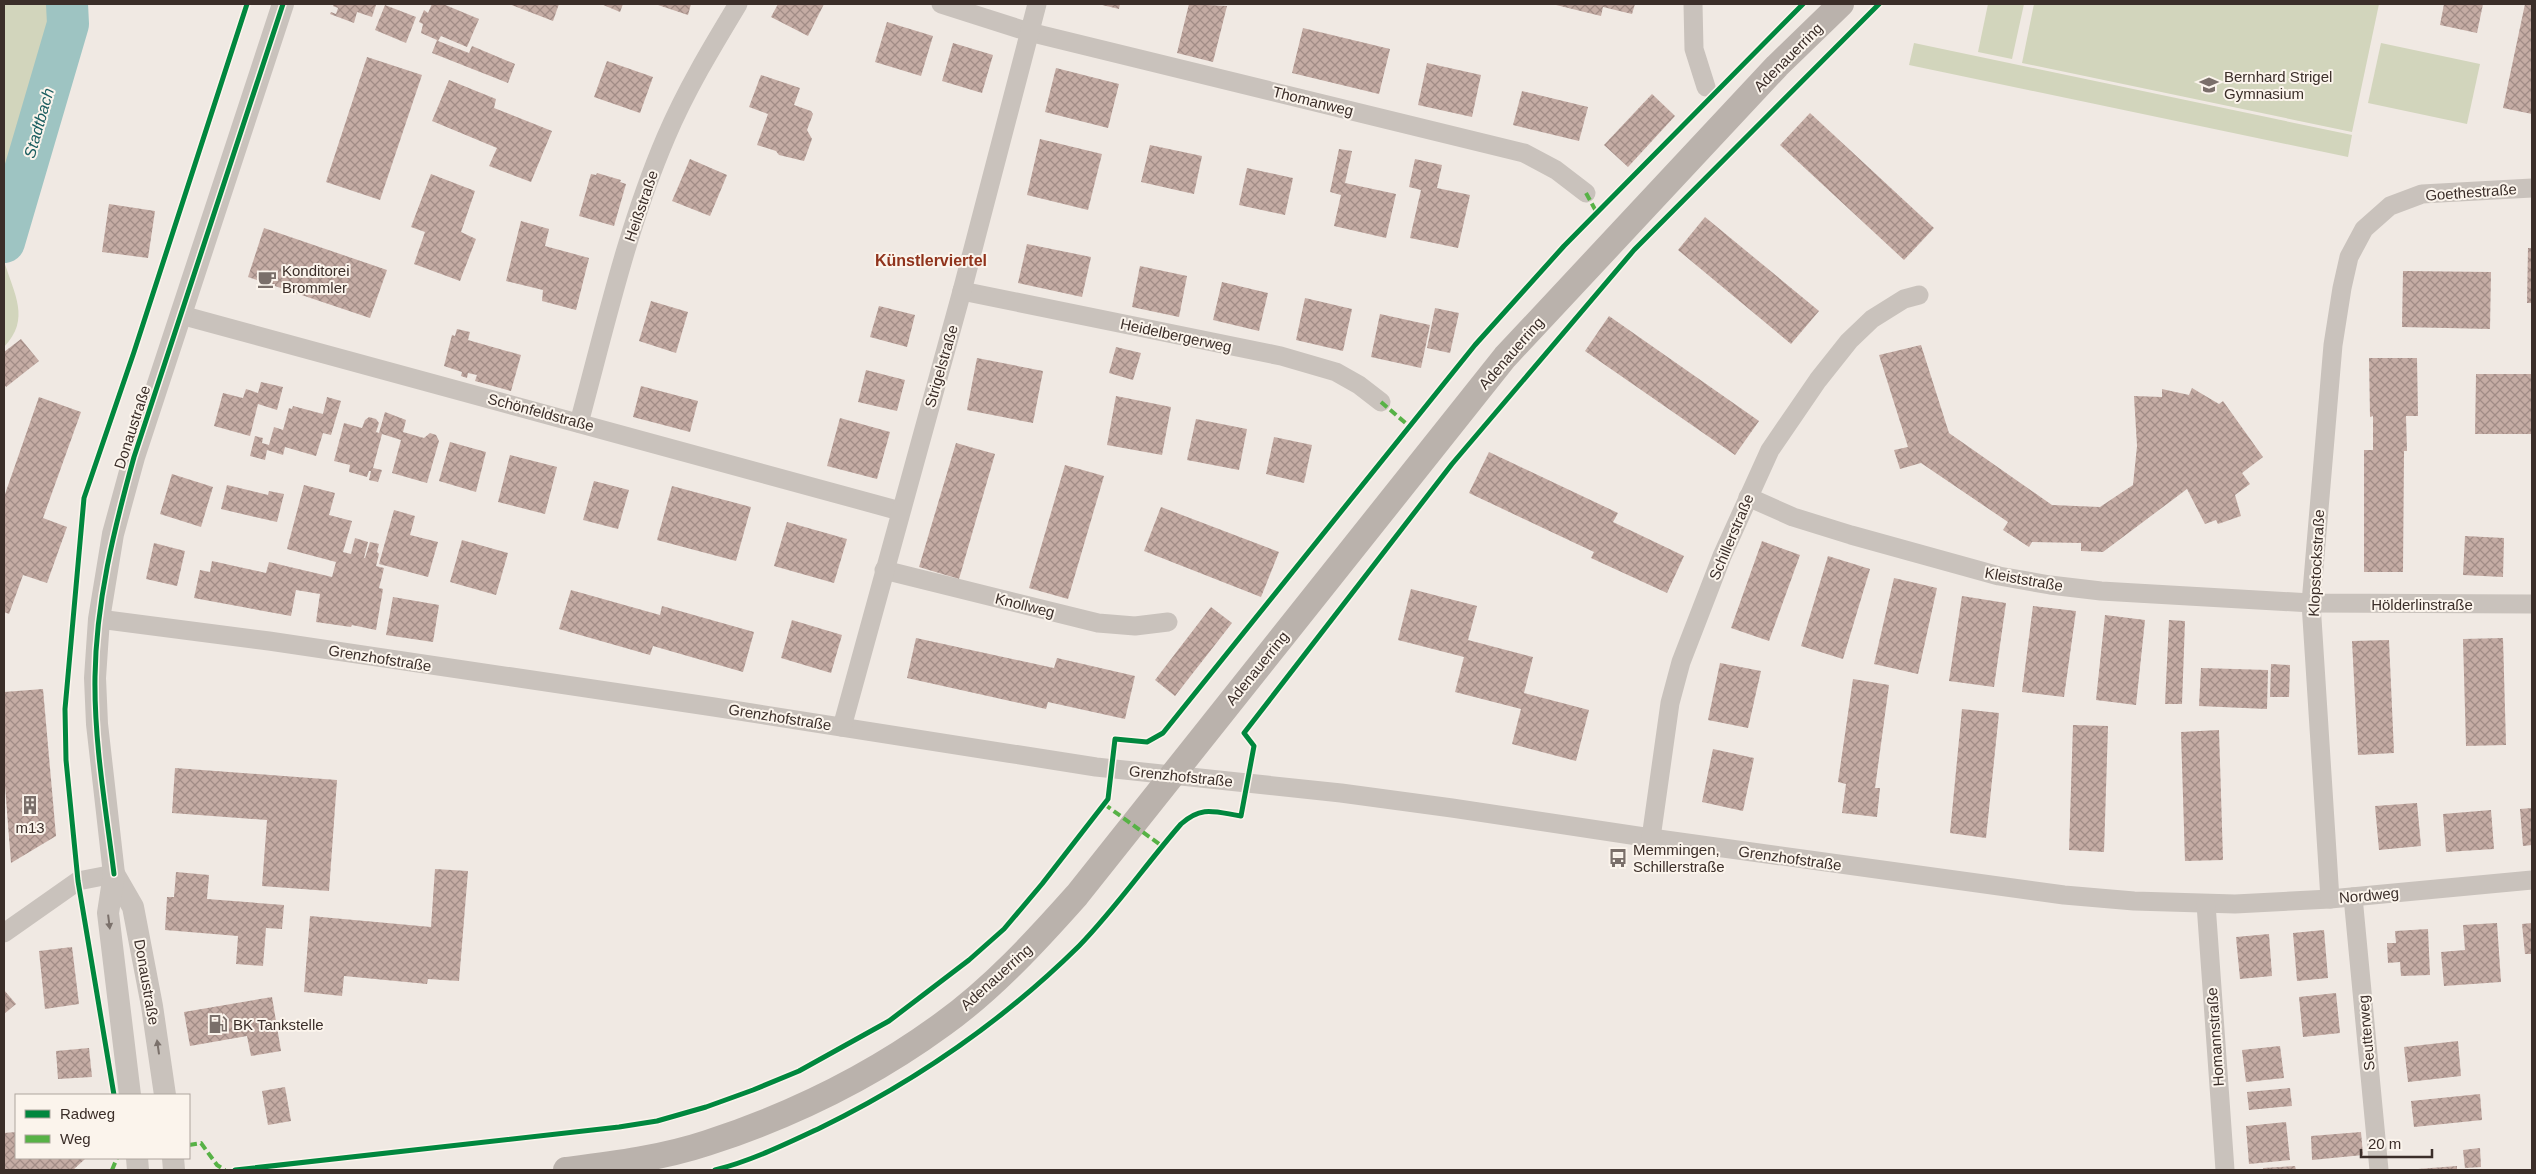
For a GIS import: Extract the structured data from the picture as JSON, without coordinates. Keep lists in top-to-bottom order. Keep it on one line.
{"streets":{"main road":["Adenauerring"],"street":["Thomanweg","Goethestraße","Heißstraße","Heidelbergerweg","Strigelstraße","Schönfeldstraße","Donaustraße","Schillerstraße","Klopstockstraße","Kleiststraße","Hölderlinstraße","Knollweg","Grenzhofstraße","Nordweg","Seutterweg","Homannstraße"]},"crossings":[["Adenauerring","Grenzhofstraße"],["Thomanweg","Strigelstraße"],["Goethestraße","Klopstockstraße"],["Heißstraße","Schönfeldstraße"],["Heidelbergerweg","Strigelstraße"],["Strigelstraße","Schönfeldstraße"],["Strigelstraße","Knollweg"],["Strigelstraße","Grenzhofstraße"],["Schönfeldstraße","Donaustraße"],["Donaustraße","Grenzhofstraße"],["Schillerstraße","Kleiststraße"],["Schillerstraße","Grenzhofstraße"],["Klopstockstraße","Kleiststraße"],["Klopstockstraße","Hölderlinstraße"],["Klopstockstraße","Nordweg"],["Kleiststraße","Hölderlinstraße"],["Grenzhofstraße","Nordweg"],["Grenzhofstraße","Homannstraße"],["Nordweg","Seutterweg"],["Nordweg","Homannstraße"]],"districts":["Künstlerviertel"],"water":["Stadtbach"],"places":{"school or university":["Bernhard Strigel Gymnasium"],"cafe":["Konditorei Brommler"],"building":["m13"],"bus stop":["Memmingen, Schillerstraße"],"fuel station":["BK Tankstelle"]},"legend":["Radweg","Weg"],"scale_bar":"20 m"}
